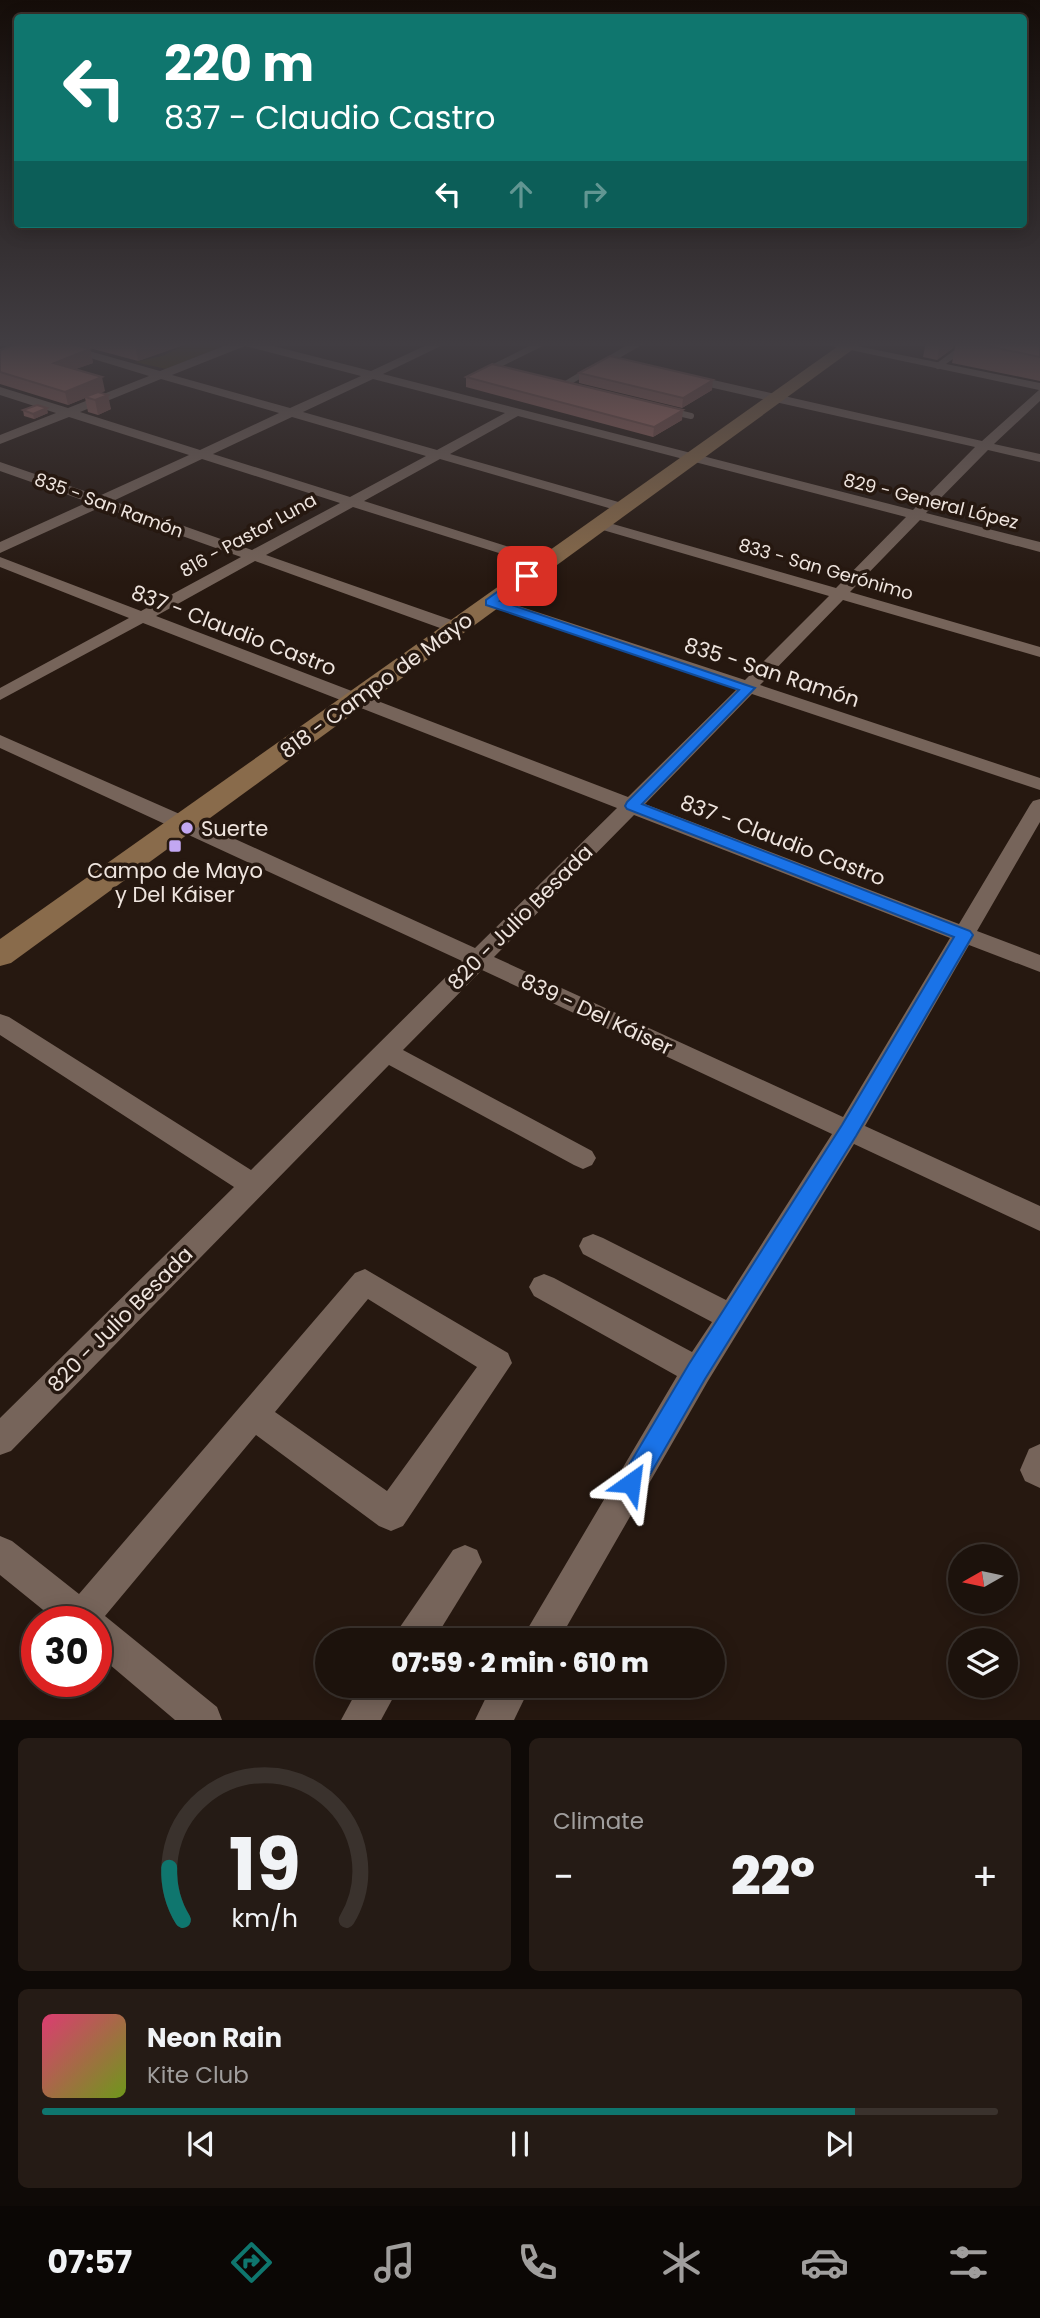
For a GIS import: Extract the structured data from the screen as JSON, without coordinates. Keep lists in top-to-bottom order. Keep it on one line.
{"streets":{"street":["829 - General López","835 - San Ramón","816 - Pastor Luna","833 - San Gerónimo","837 - Claudio Castro","818 - Campo de Mayo","820 - Julio Besada","839 - Del Káiser"]},"crossings":[["829 - General López","818 - Campo de Mayo"],["829 - General López","820 - Julio Besada"],["835 - San Ramón","816 - Pastor Luna"],["835 - San Ramón","818 - Campo de Mayo"],["835 - San Ramón","820 - Julio Besada"],["816 - Pastor Luna","837 - Claudio Castro"],["833 - San Gerónimo","818 - Campo de Mayo"],["833 - San Gerónimo","820 - Julio Besada"],["837 - Claudio Castro","818 - Campo de Mayo"],["837 - Claudio Castro","820 - Julio Besada"],["818 - Campo de Mayo","839 - Del Káiser"],["820 - Julio Besada","839 - Del Káiser"]],"places":{"other":["Suerte"],"transit":["Campo de Mayo y Del Káiser"]},"north":"left","page":{"turn":["220 m","837 - Claudio Castro"],"limit":"30","trip":"07:59 · 2 min · 610 m","tile":"Climate","heat":["−","22°","+"],"song":["Neon Rain","Kite Club"],"tabs":"07:57","gauge":["19","km/h"]}}
